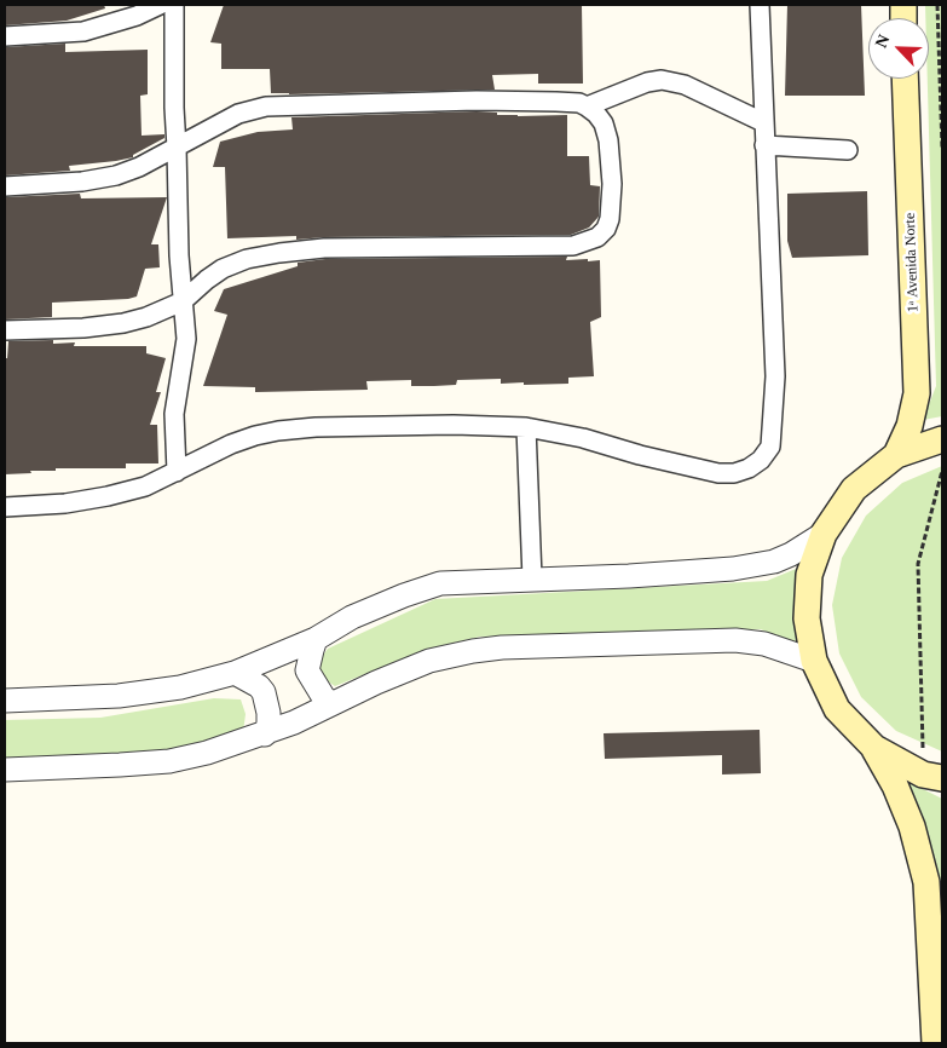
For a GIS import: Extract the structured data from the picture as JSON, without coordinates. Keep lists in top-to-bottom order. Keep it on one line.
{"streets":{"main road":["1ᵃ Avenida Norte"]},"north":"top left"}
